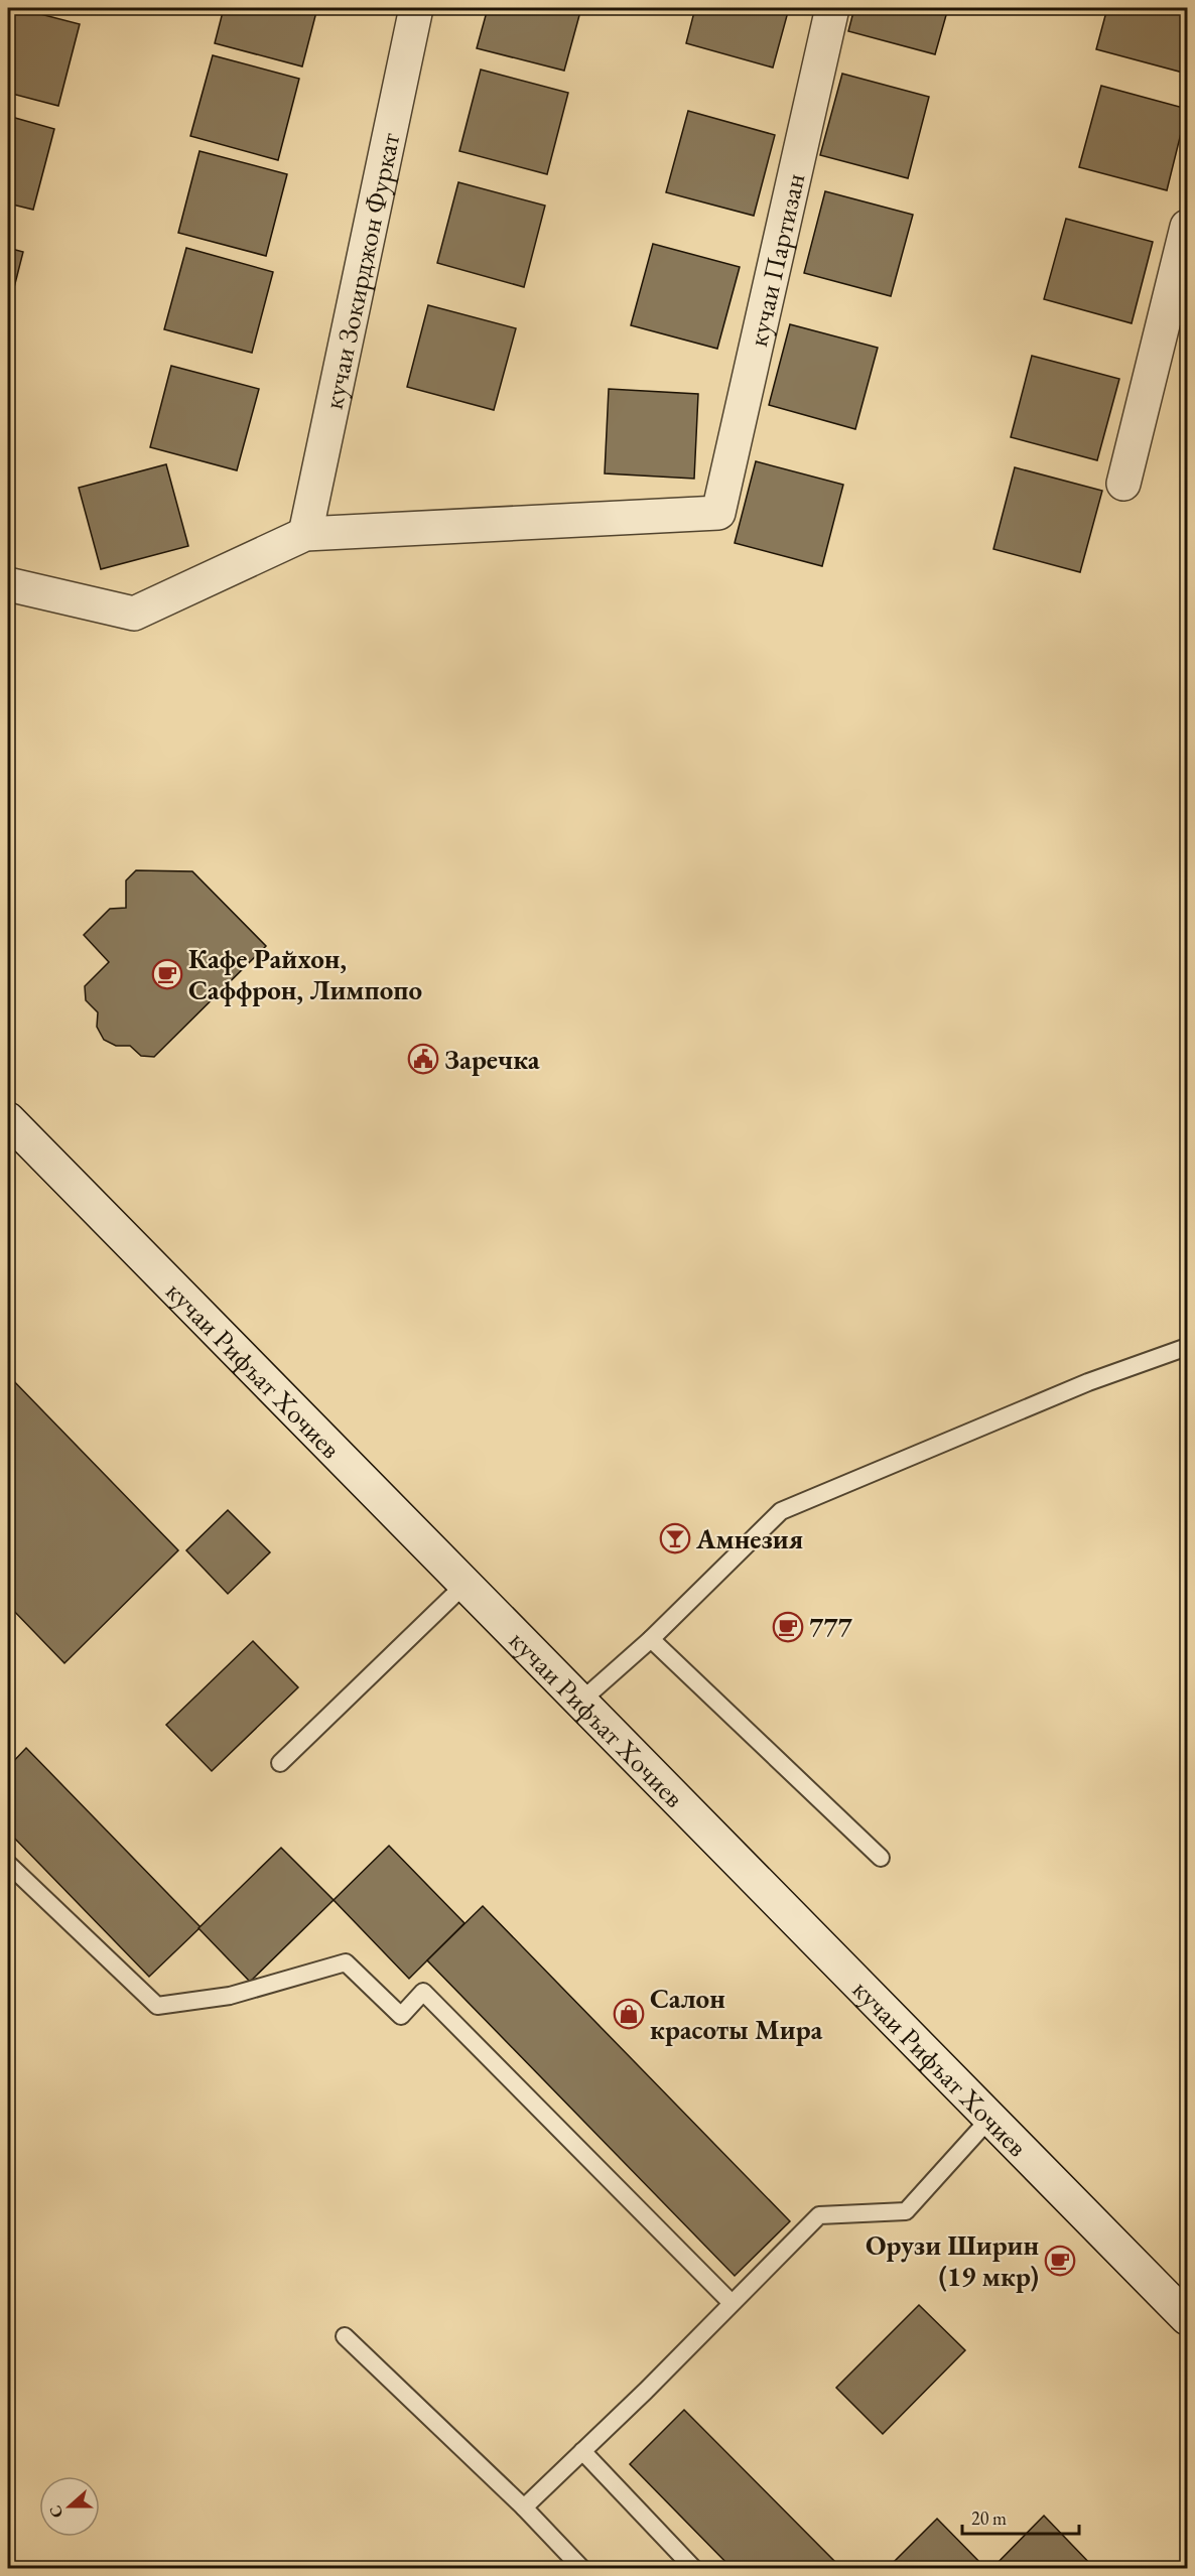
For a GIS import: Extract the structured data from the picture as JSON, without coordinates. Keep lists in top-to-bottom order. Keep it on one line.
{"streets":{"street":["кучаи Партизан","кучаи Зокирджон Фуркат","кучаи Рифъат Хочиев"]},"crossings":[["кучаи Партизан","кучаи Зокирджон Фуркат"]],"places":{"cafe":["Кафе Райхон, Саффрон, Лимпопо","777","Орузи Ширин (19 мкр)"],"public building":["Заречка"],"bar":["Амнезия"],"shop":["Салон красоты Мира"]},"scale_bar":"20 m","north":"left"}
